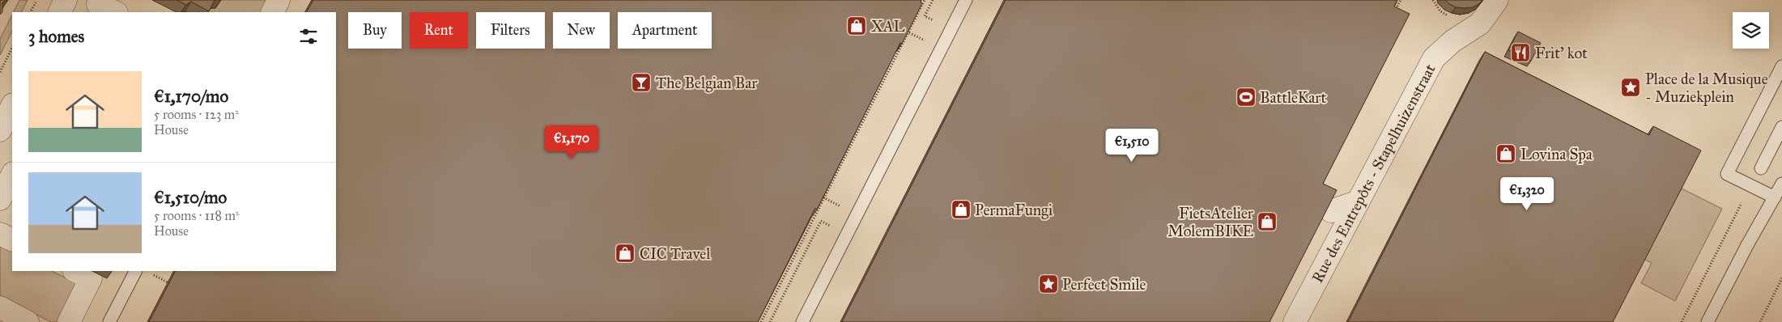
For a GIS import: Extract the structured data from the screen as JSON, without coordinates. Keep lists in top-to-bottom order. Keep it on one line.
{"streets":{"street":["Rue des Entrepôts - Stapelhuizenstraat"]},"places":{"shop":["XAL","Lovina Spa","PermaFungi","FietsAtelier MolemBIKE","CIC Travel"],"restaurant":["Frit' kot"],"bar":["The Belgian Bar"],"place":["Place de la Musique - Muziekplein","Perfect Smile"],"sports":["BattleKart"]},"page":{"chip":["Buy","Rent","Filters","New","Apartment"],"heading":"3 homes","list":[{"name":"€1,170/mo","note":"5 rooms · 123 m² · House"},{"name":"€1,510/mo","note":"5 rooms · 118 m² · House"}],"price":["€1,170","€1,510","€1,320"]}}
